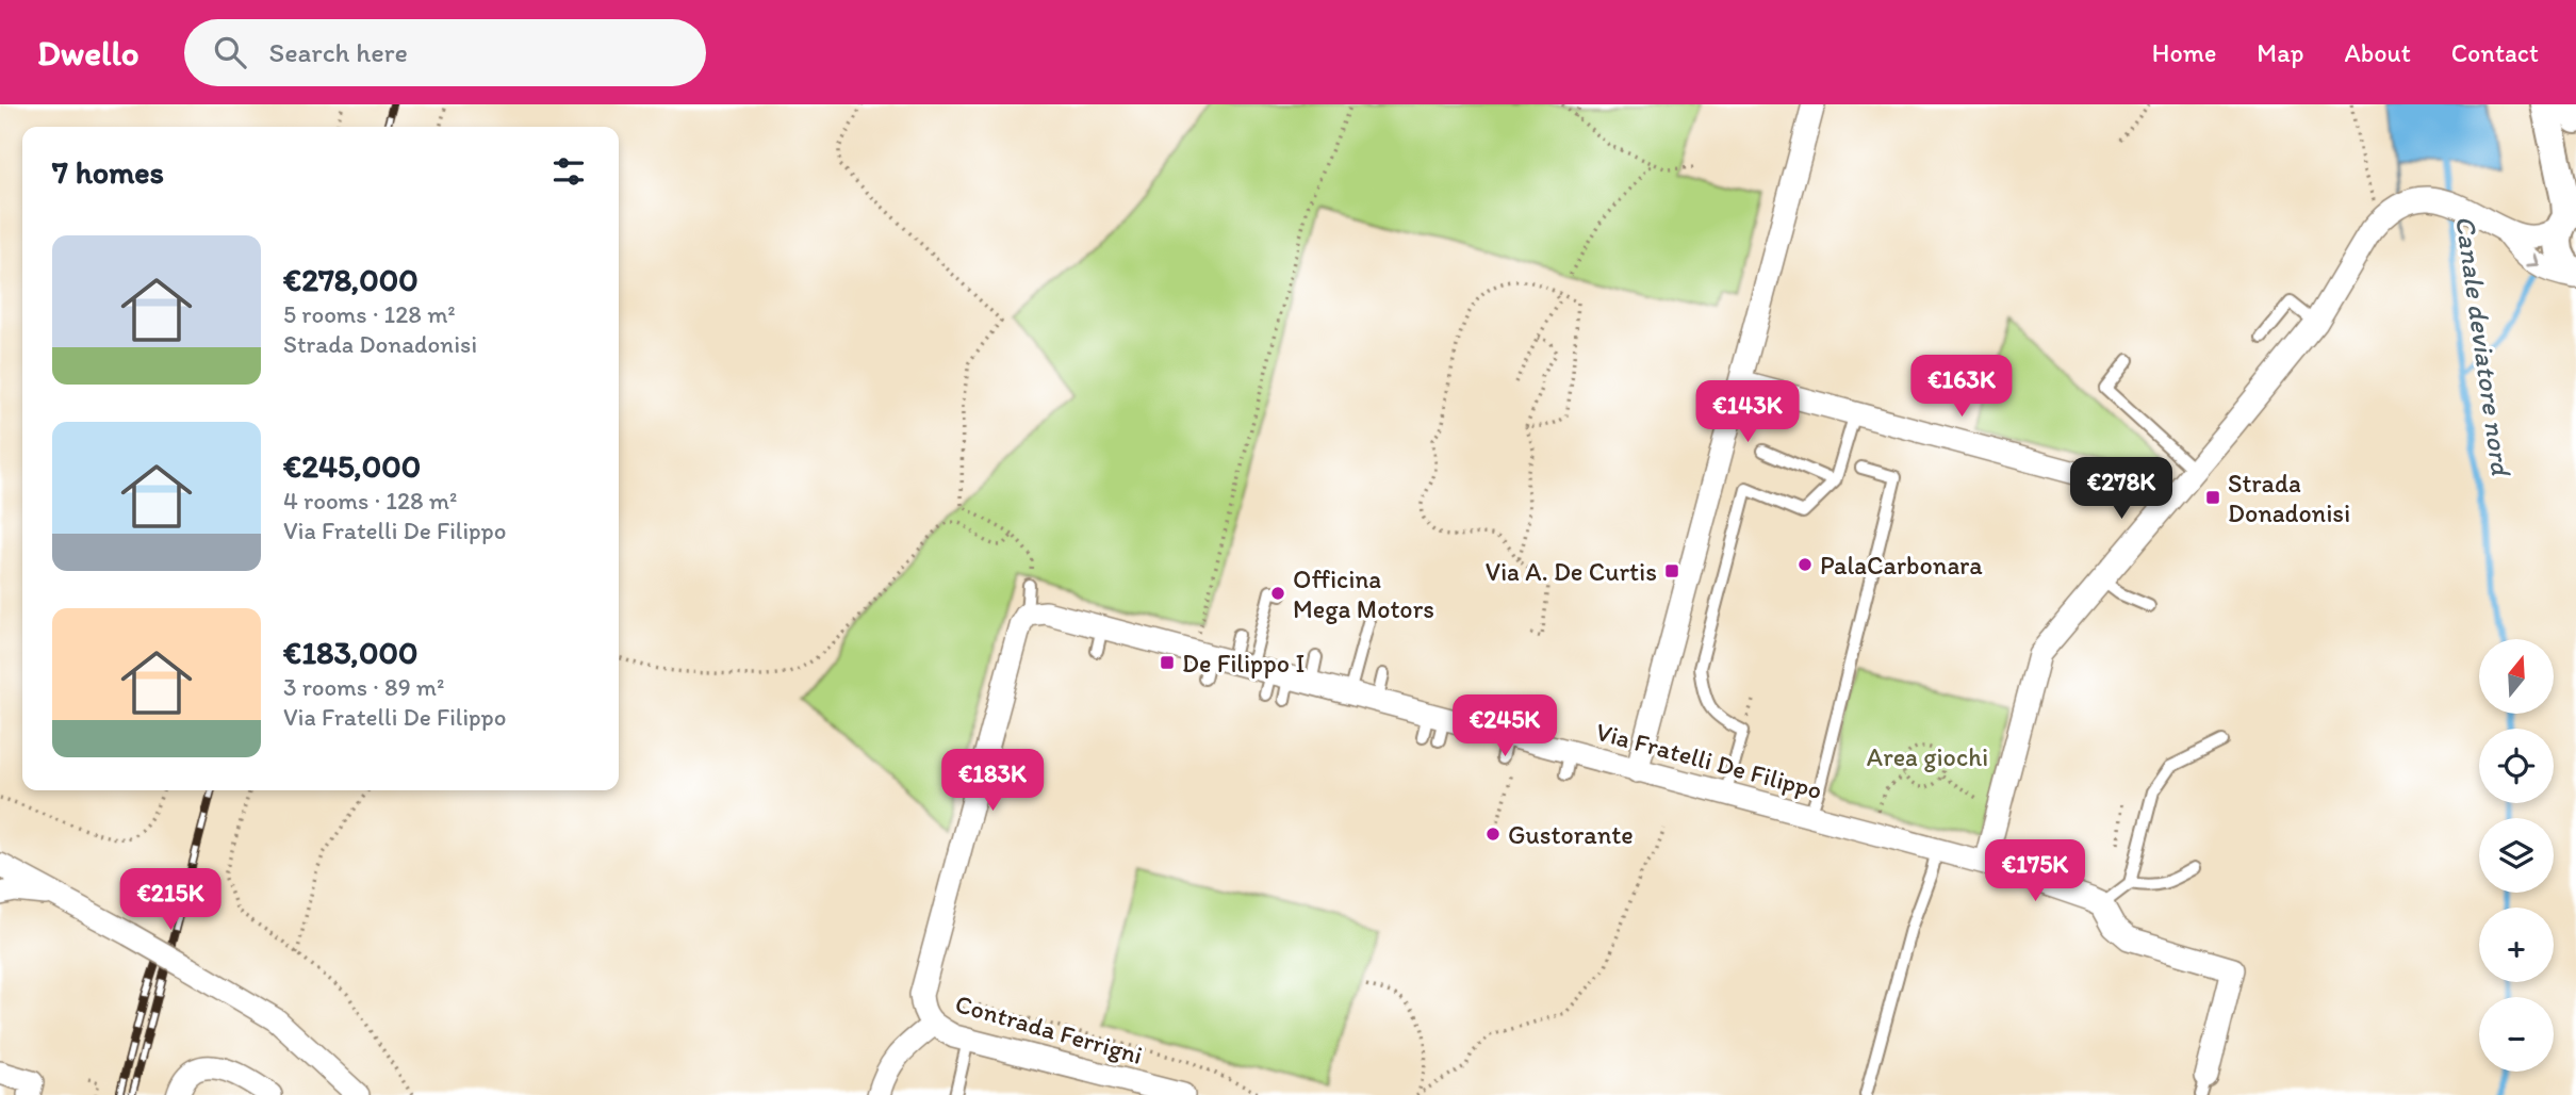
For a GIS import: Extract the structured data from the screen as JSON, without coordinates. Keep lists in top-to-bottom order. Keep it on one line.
{"streets":{"street":["Via Fratelli De Filippo","Contrada Ferrigni"]},"crossings":[["Via Fratelli De Filippo","Contrada Ferrigni"]],"water":["Canale deviatore nord"],"parks":["Area giochi"],"places":{"transit":["Strada Donadonisi","Via A. De Curtis","De Filippo I"],"other":["PalaCarbonara","Officina Mega Motors","Gustorante"]},"north":"top","page":{"header":"Dwello","search":"Search here","nav":["Home","Map","About","Contact"],"heading":"7 homes","list":[{"name":"€278,000","note":"5 rooms · 128 m² · Strada Donadonisi"},{"name":"€245,000","note":"4 rooms · 128 m² · Via Fratelli De Filippo"},{"name":"€183,000","note":"3 rooms · 89 m² · Via Fratelli De Filippo"}],"price":["€163K","€143K","€278K","€245K","€183K","€175K","€215K"],"map_buttons":["+","−"]}}
